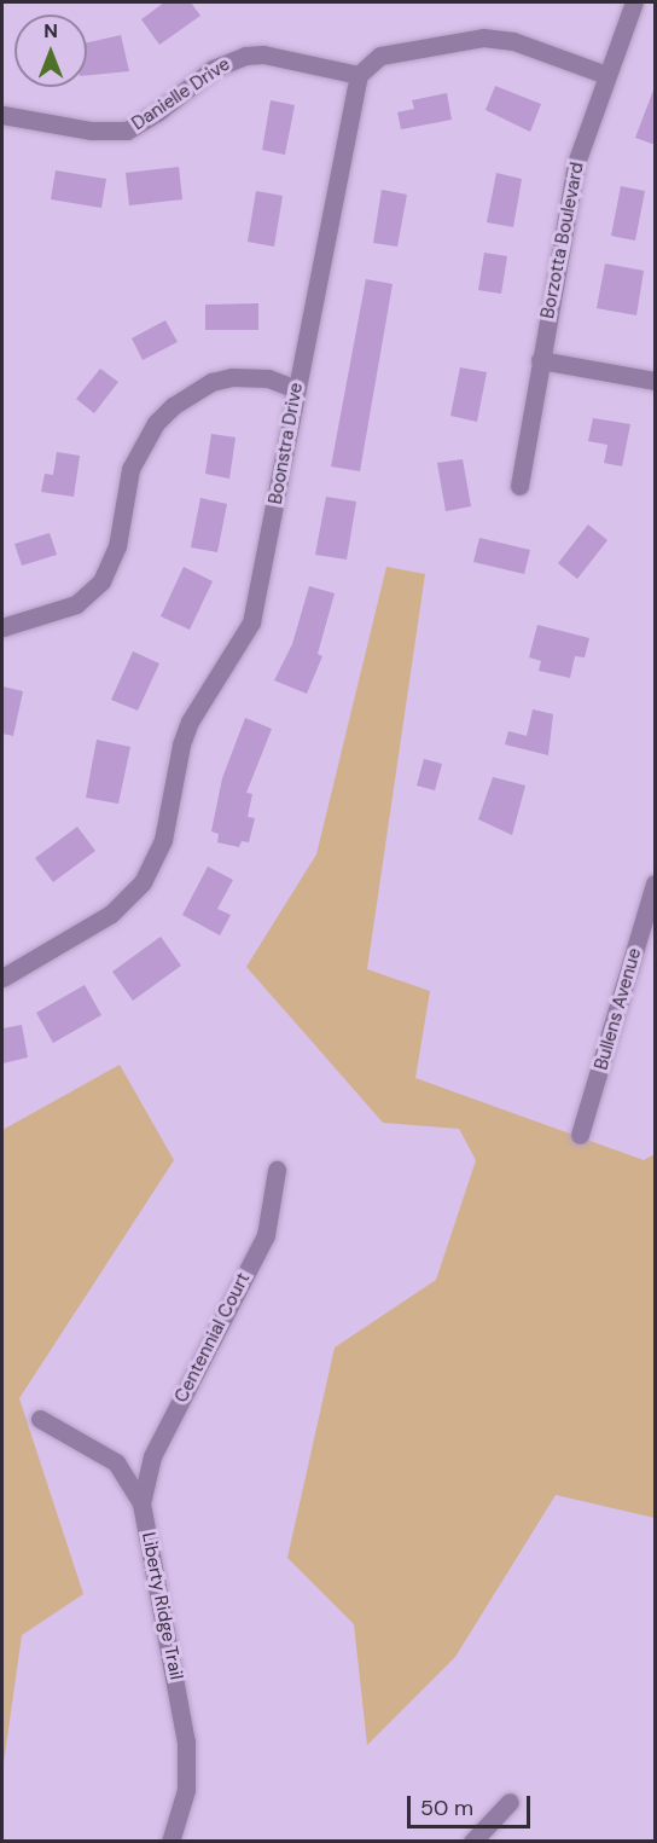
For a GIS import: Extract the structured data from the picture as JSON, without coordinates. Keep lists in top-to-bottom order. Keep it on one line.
{"streets":{"street":["Danielle Drive","Borzotta Boulevard","Boonstra Drive","Bullens Avenue","Centennial Court","Liberty Ridge Trail"]},"crossings":[["Danielle Drive","Boonstra Drive"],["Centennial Court","Liberty Ridge Trail"]],"scale_bar":"50 m","north":"top"}
